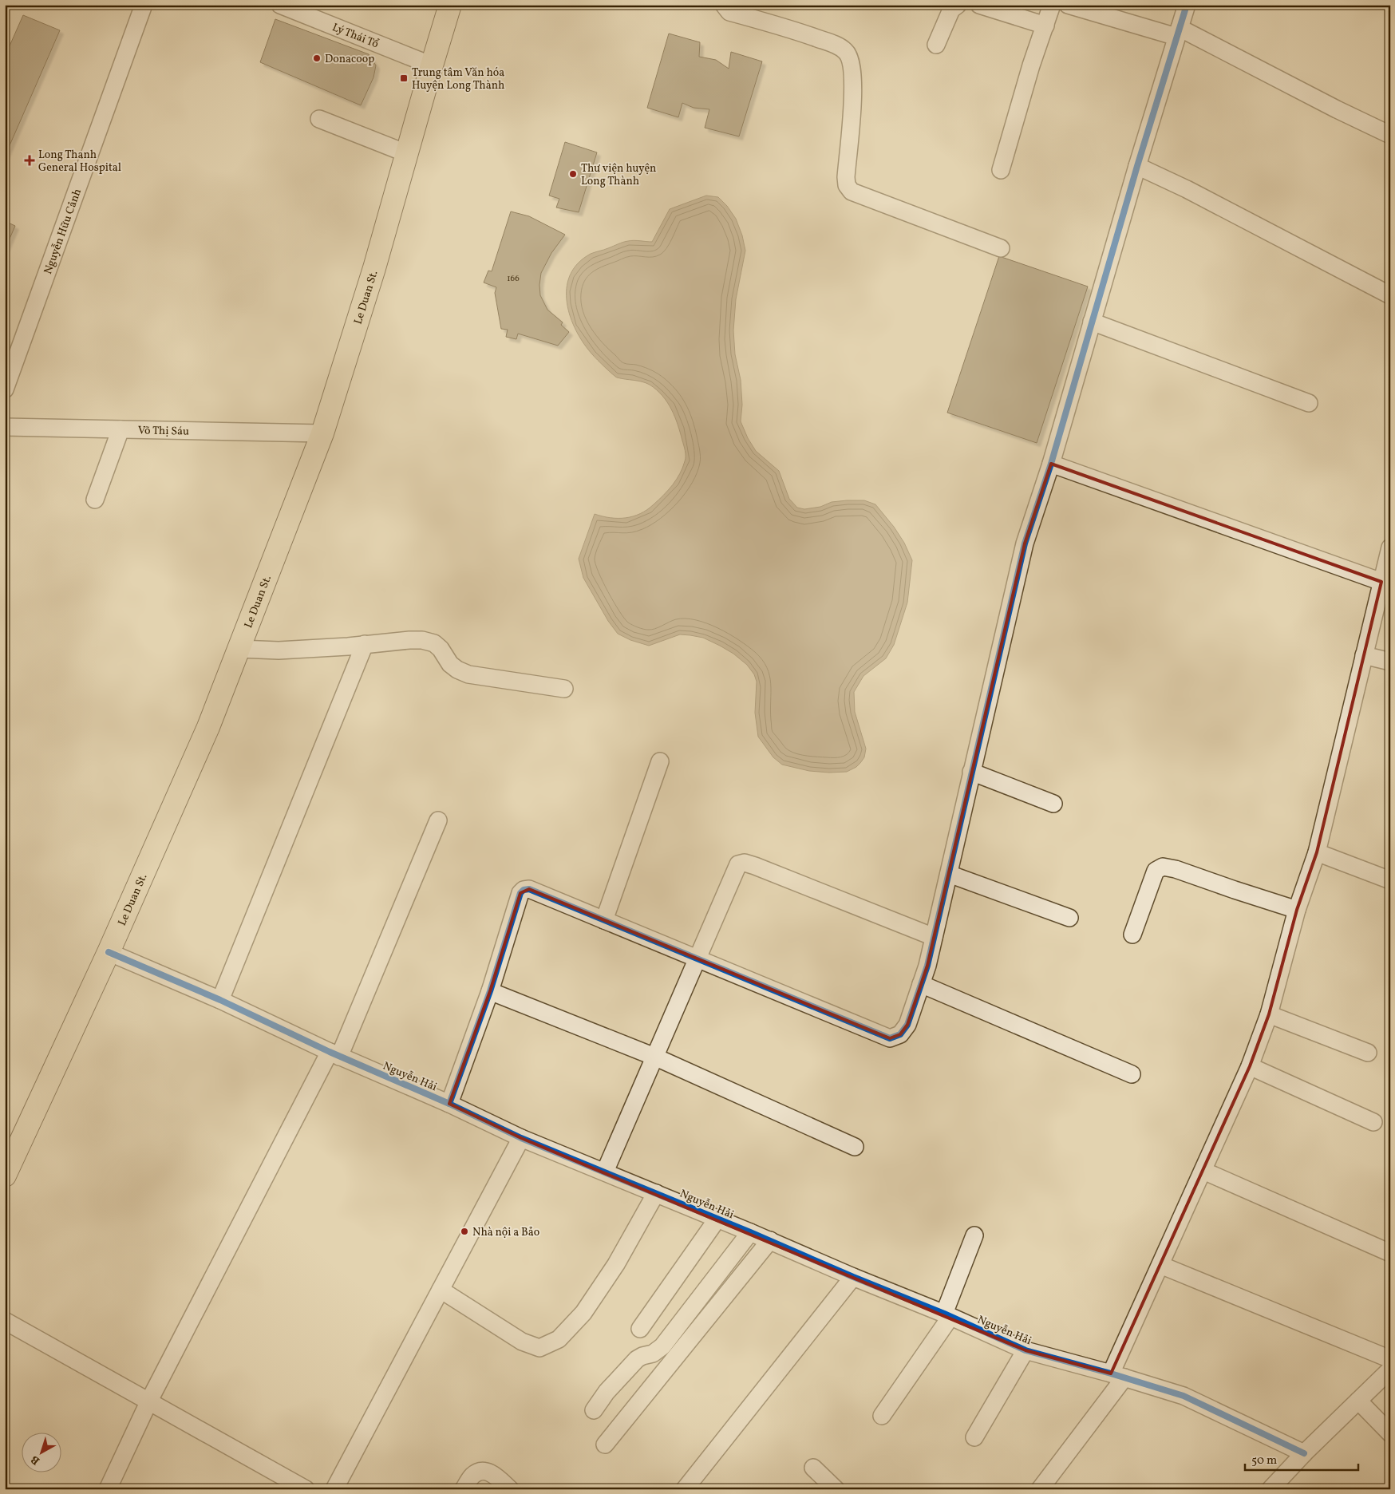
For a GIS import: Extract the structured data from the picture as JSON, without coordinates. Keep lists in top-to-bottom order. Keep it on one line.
{"streets":{"main road":["Le Duan St."],"street":["Lý Thái Tổ","Nguyễn Hữu Cảnh","Võ Thị Sáu","Nguyễn Hải"]},"crossings":[["Lý Thái Tổ","Le Duan St."],["Le Duan St.","Võ Thị Sáu"],["Le Duan St.","Nguyễn Hải"]],"places":{"other":["Donacoop","Thư viện huyện Long Thành","Nhà nội a Bảo"],"transit":["Trung tâm Văn hóa Huyện Long Thành"],"health":["Long Thanh General Hospital"]},"house_numbers":["166"],"scale_bar":"50 m","north":"bottom left"}
